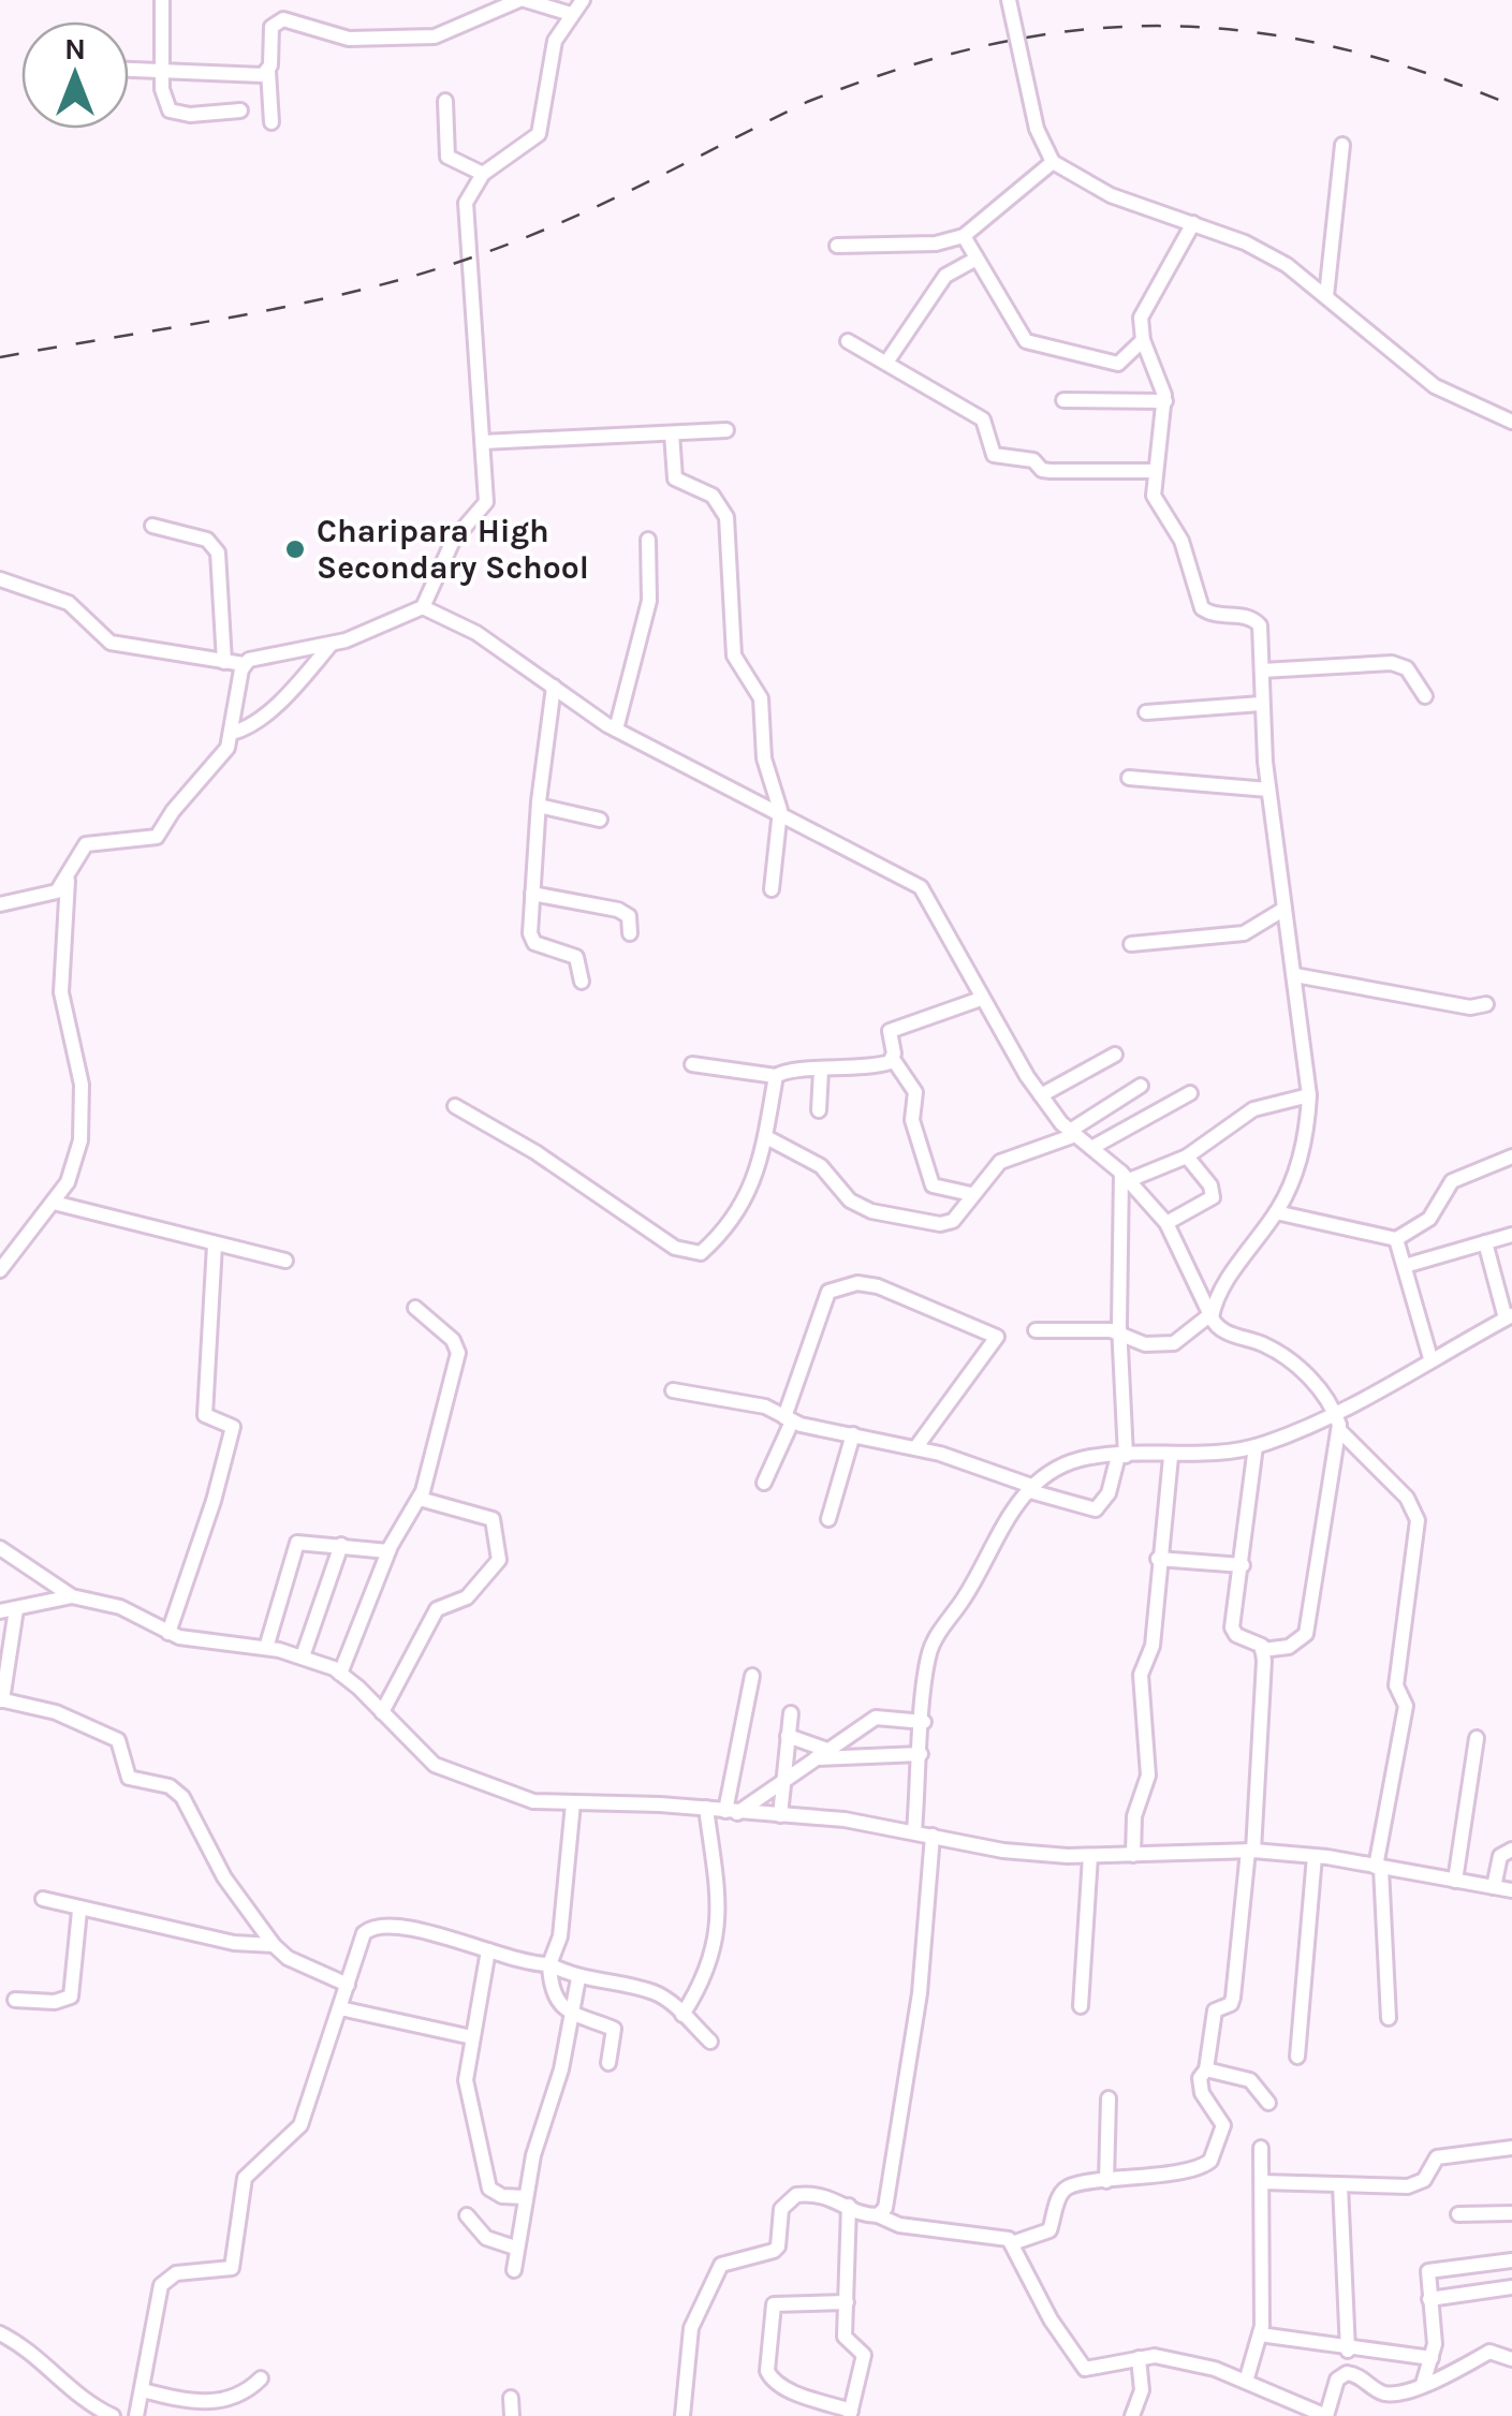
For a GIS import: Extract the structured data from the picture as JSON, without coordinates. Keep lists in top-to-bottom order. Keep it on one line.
{"places":["Charipara High Secondary School"],"north":"top"}
